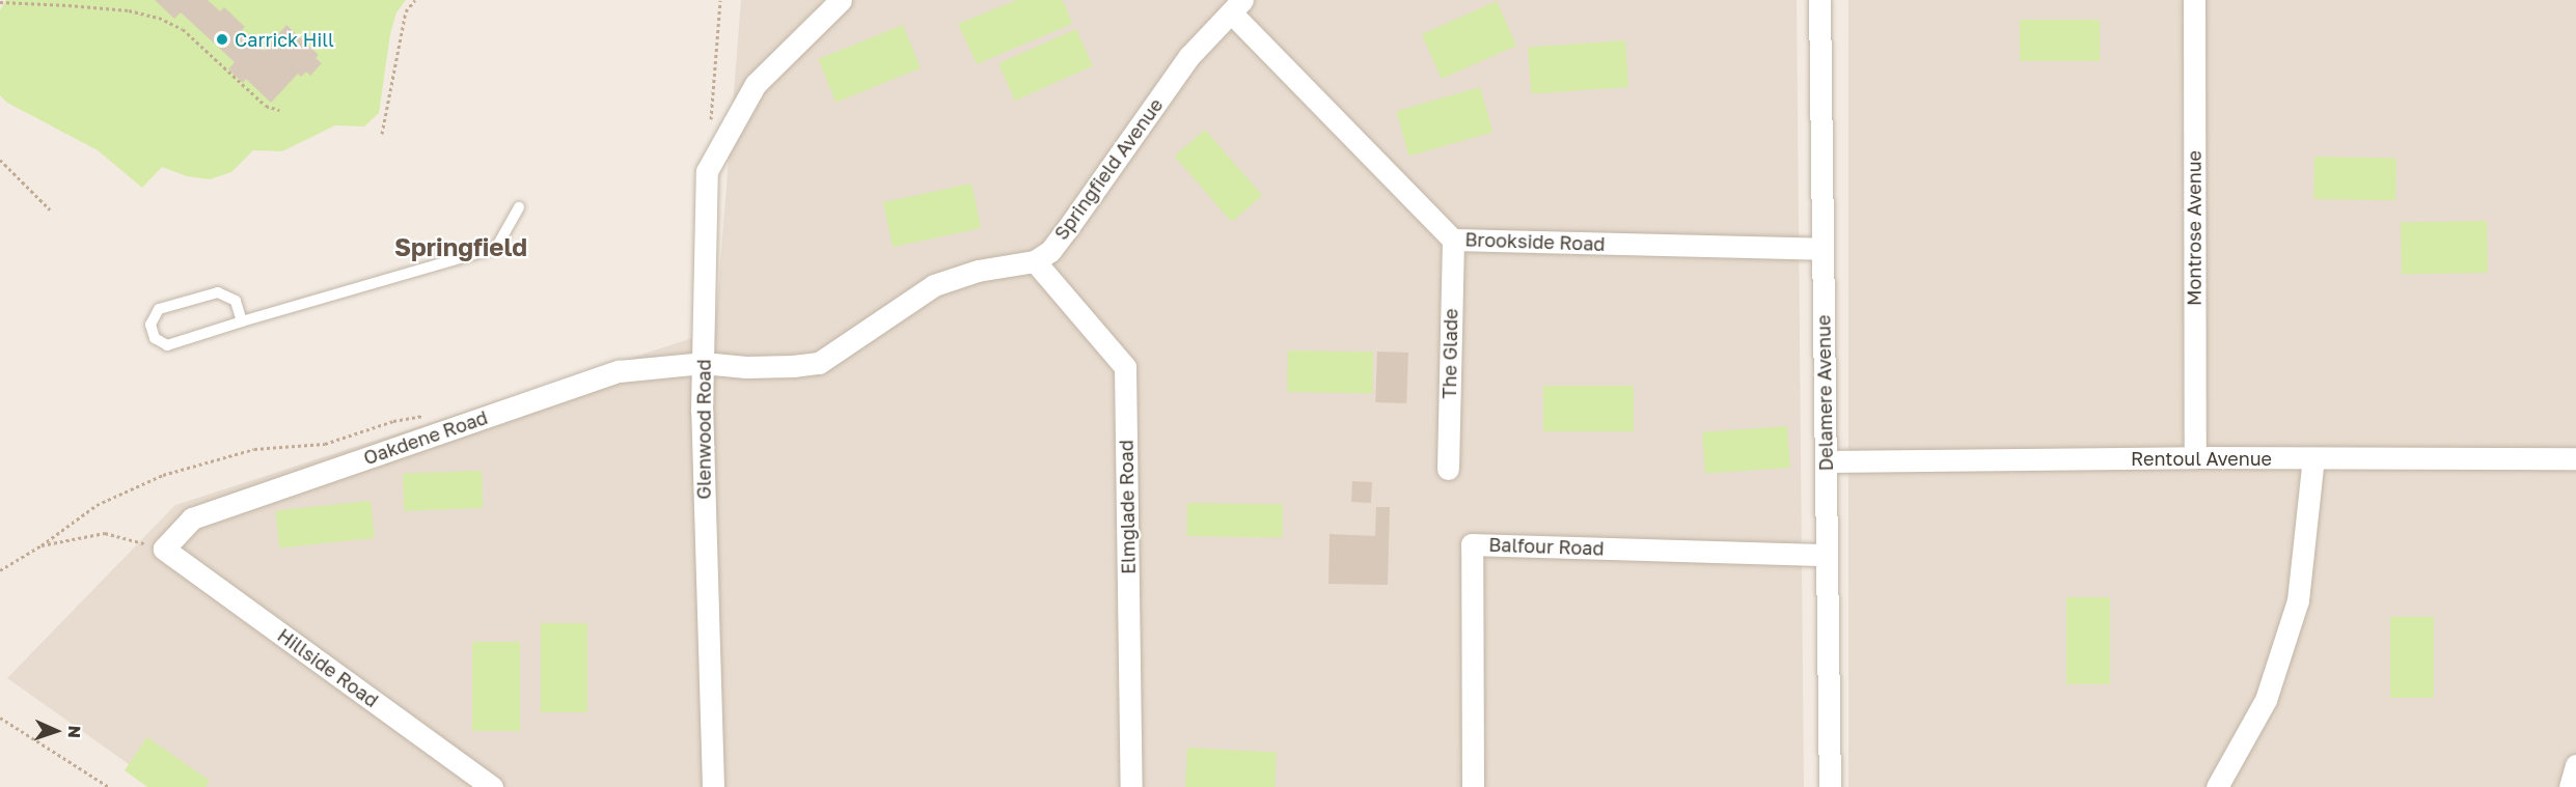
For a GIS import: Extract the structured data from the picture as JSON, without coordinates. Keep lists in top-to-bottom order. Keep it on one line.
{"streets":{"street":["Springfield Avenue","Montrose Avenue","Brookside Road","The Glade","Delamere Avenue","Glenwood Road","Oakdene Road","Rentoul Avenue","Elmglade Road","Balfour Road","Hillside Road"]},"crossings":[["Springfield Avenue","Brookside Road"],["Springfield Avenue","Elmglade Road"],["Montrose Avenue","Rentoul Avenue"],["Brookside Road","The Glade"],["Brookside Road","Delamere Avenue"],["Delamere Avenue","Rentoul Avenue"],["Delamere Avenue","Balfour Road"],["Glenwood Road","Oakdene Road"],["Oakdene Road","Hillside Road"]],"districts":["Springfield"],"places":["Carrick Hill"],"north":"right"}
